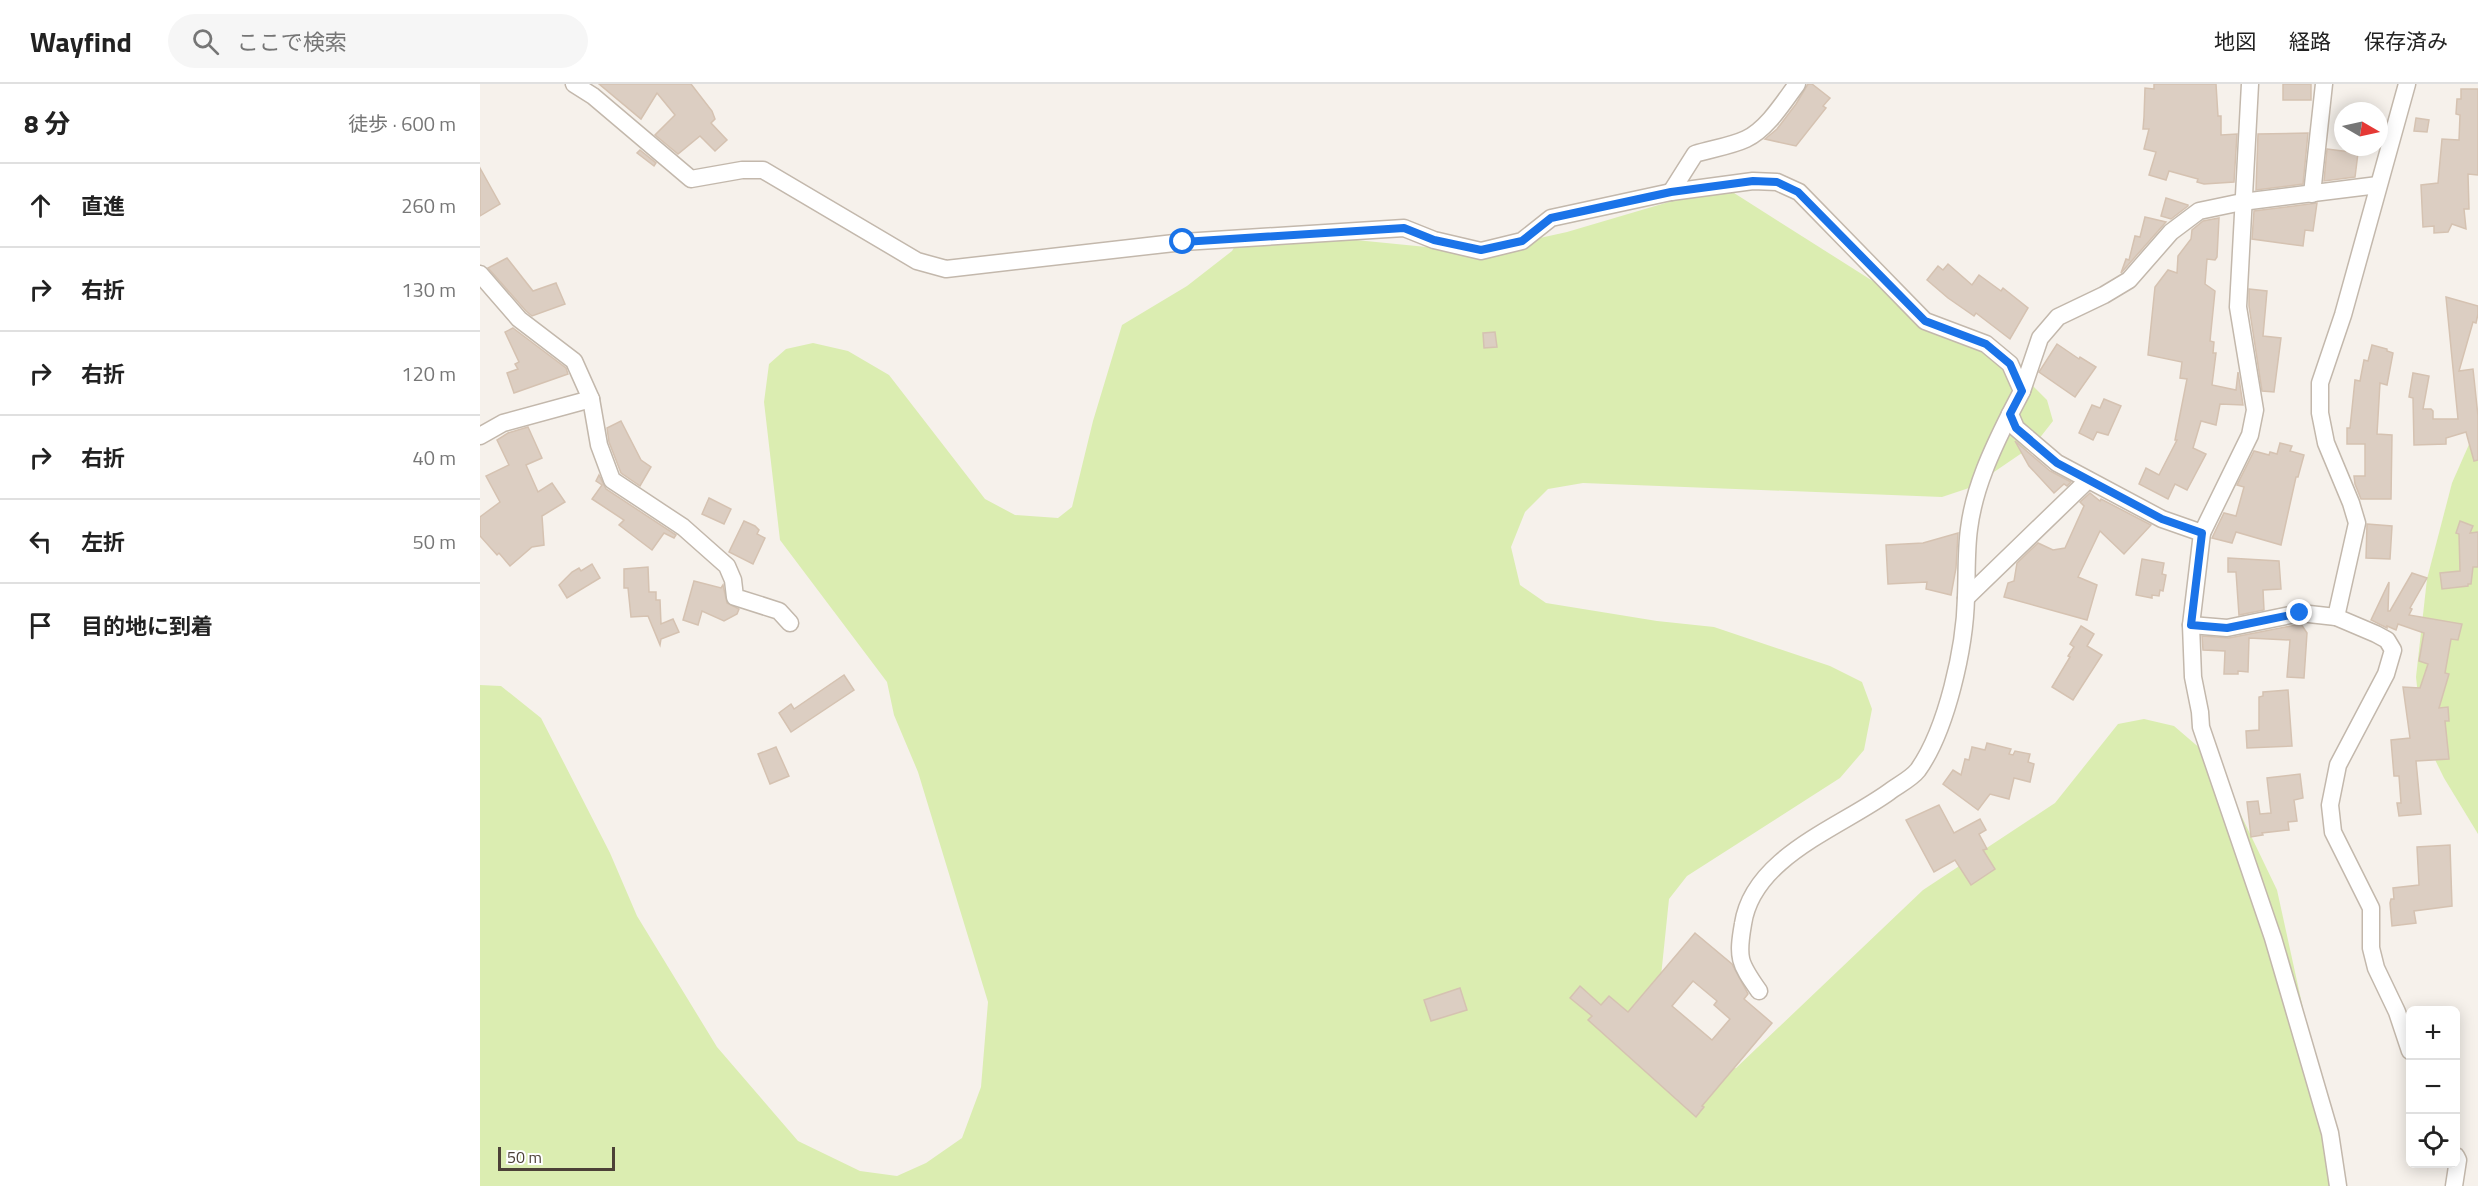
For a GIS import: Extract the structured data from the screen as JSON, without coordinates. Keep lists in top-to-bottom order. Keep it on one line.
{"scale_bar":"50 m","north":"right","page":{"header":"Wayfind","search":"ここで検索","nav":["地図","経路","保存済み"],"heading":["8 分","徒歩 · 600 m"],"list":[["直進","260 m"],["右折","130 m"],["右折","120 m"],["右折","40 m"],["左折","50 m"],"目的地に到着"],"map_buttons":["+","−"],"scale":"50 m"}}
